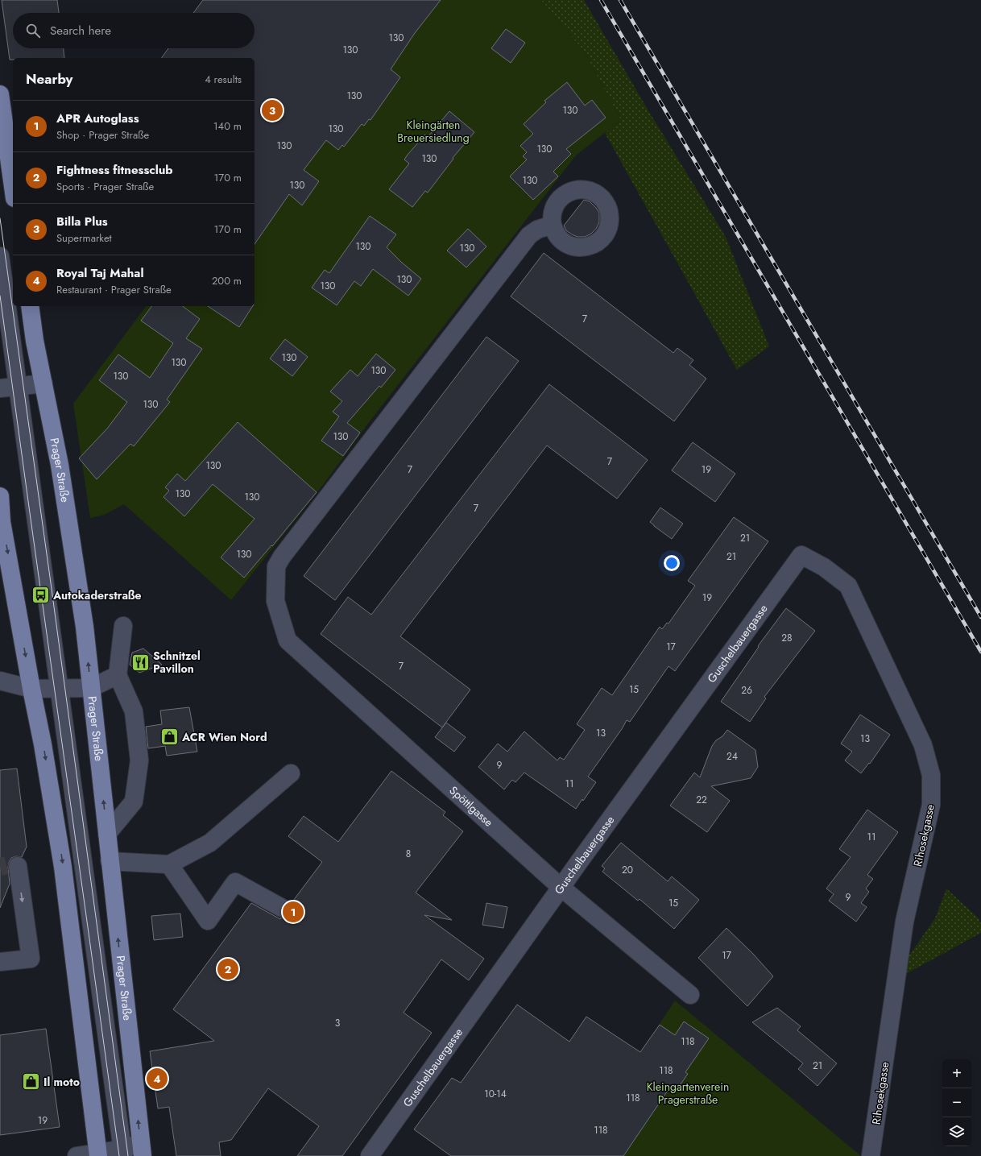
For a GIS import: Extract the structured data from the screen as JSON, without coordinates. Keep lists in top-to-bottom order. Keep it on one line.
{"streets":{"main road":["Prager Straße"],"street":["Guschelbauergasse","Spöttlgasse","Rihosekgasse"]},"crossings":[["Guschelbauergasse","Spöttlgasse"],["Guschelbauergasse","Rihosekgasse"]],"parks":["Kleingärten Breuersiedlung","Kleingartenverein Pragerstraße"],"places":{"bus stop":["Autokaderstraße"],"restaurant":["Schnitzel Pavillon"],"shop":["ACR Wien Nord","Il moto"]},"house_numbers":["130","130","130","130","130","130","130","130","130","130","130","130","130","130","7","130","130","130","130","130","130","7","130","7","19","130","130","7","21","130","21","19","28","17","7","15","26","13","13","24","9","11","22","11","8","20","9","15","17","3","118","21","118","10-14","118","19","118"],"page":{"search":"Search here","heading":["Nearby","4 results"],"pins":["3","1","2","4"],"list":[{"mark":"1","name":"APR Autoglass","note":"Shop · Prager Straße","value":"140 m"},{"mark":"2","name":"Fightness fitnessclub","note":"Sports · Prager Straße","value":"170 m"},{"mark":"3","name":"Billa Plus","note":"Supermarket","value":"170 m"},{"mark":"4","name":"Royal Taj Mahal","note":"Restaurant · Prager Straße","value":"200 m"}],"map_buttons":["+","−"]}}
